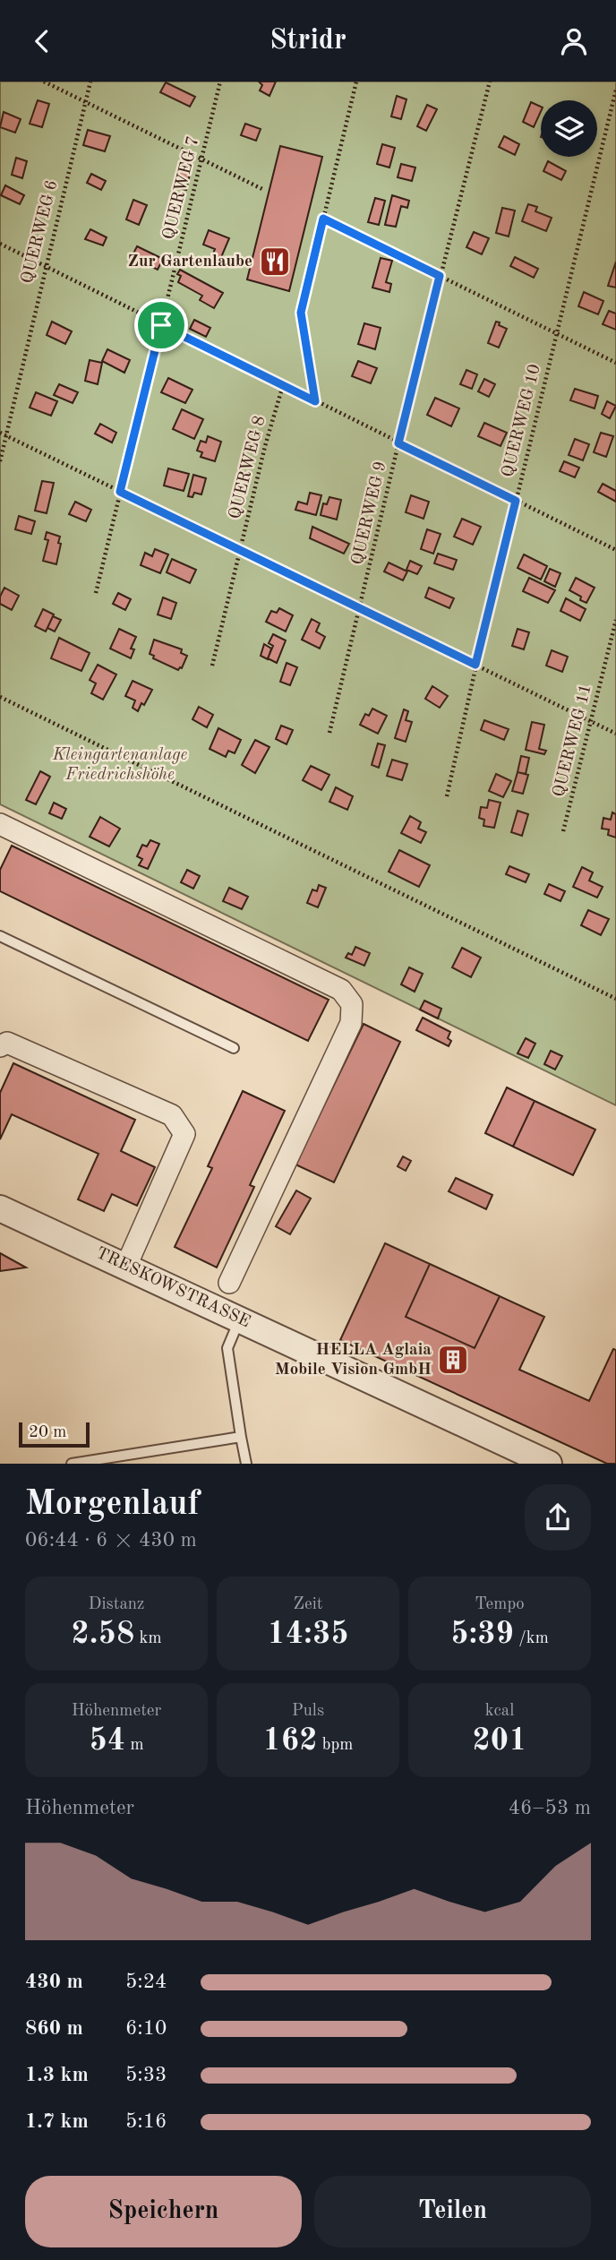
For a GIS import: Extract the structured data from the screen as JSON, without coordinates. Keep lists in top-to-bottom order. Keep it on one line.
{"streets":{"street":["TRESKOWSTRASSE"],"path":["QUERWEG 7","QUERWEG 6","QUERWEG 10","QUERWEG 8","QUERWEG 9","QUERWEG 11"]},"parks":["Kleingartenanlage Friedrichshöhe"],"places":{"restaurant":["Zur Gartenlaube"],"building":["HELLA Aglaia Mobile Vision GmbH"]},"scale_bar":"20 m","page":{"header":"Stridr","scale":"20 m","heading":["Morgenlauf","06:44 · 6 × 430 m"],"stats":[["Distanz","2.58 km"],["Zeit","14:35"],["Tempo","5:39 /km"],["Höhenmeter","54 m"],["Puls","162 bpm"],["kcal","201"]],"chart":["Höhenmeter","46–53 m"],"list":[{"name":"430 m","note":"5:24"},{"name":"860 m","note":"6:10"},{"name":"1.3 km","note":"5:33"},{"name":"1.7 km","note":"5:16"}],"buttons":["Speichern","Teilen"]}}
